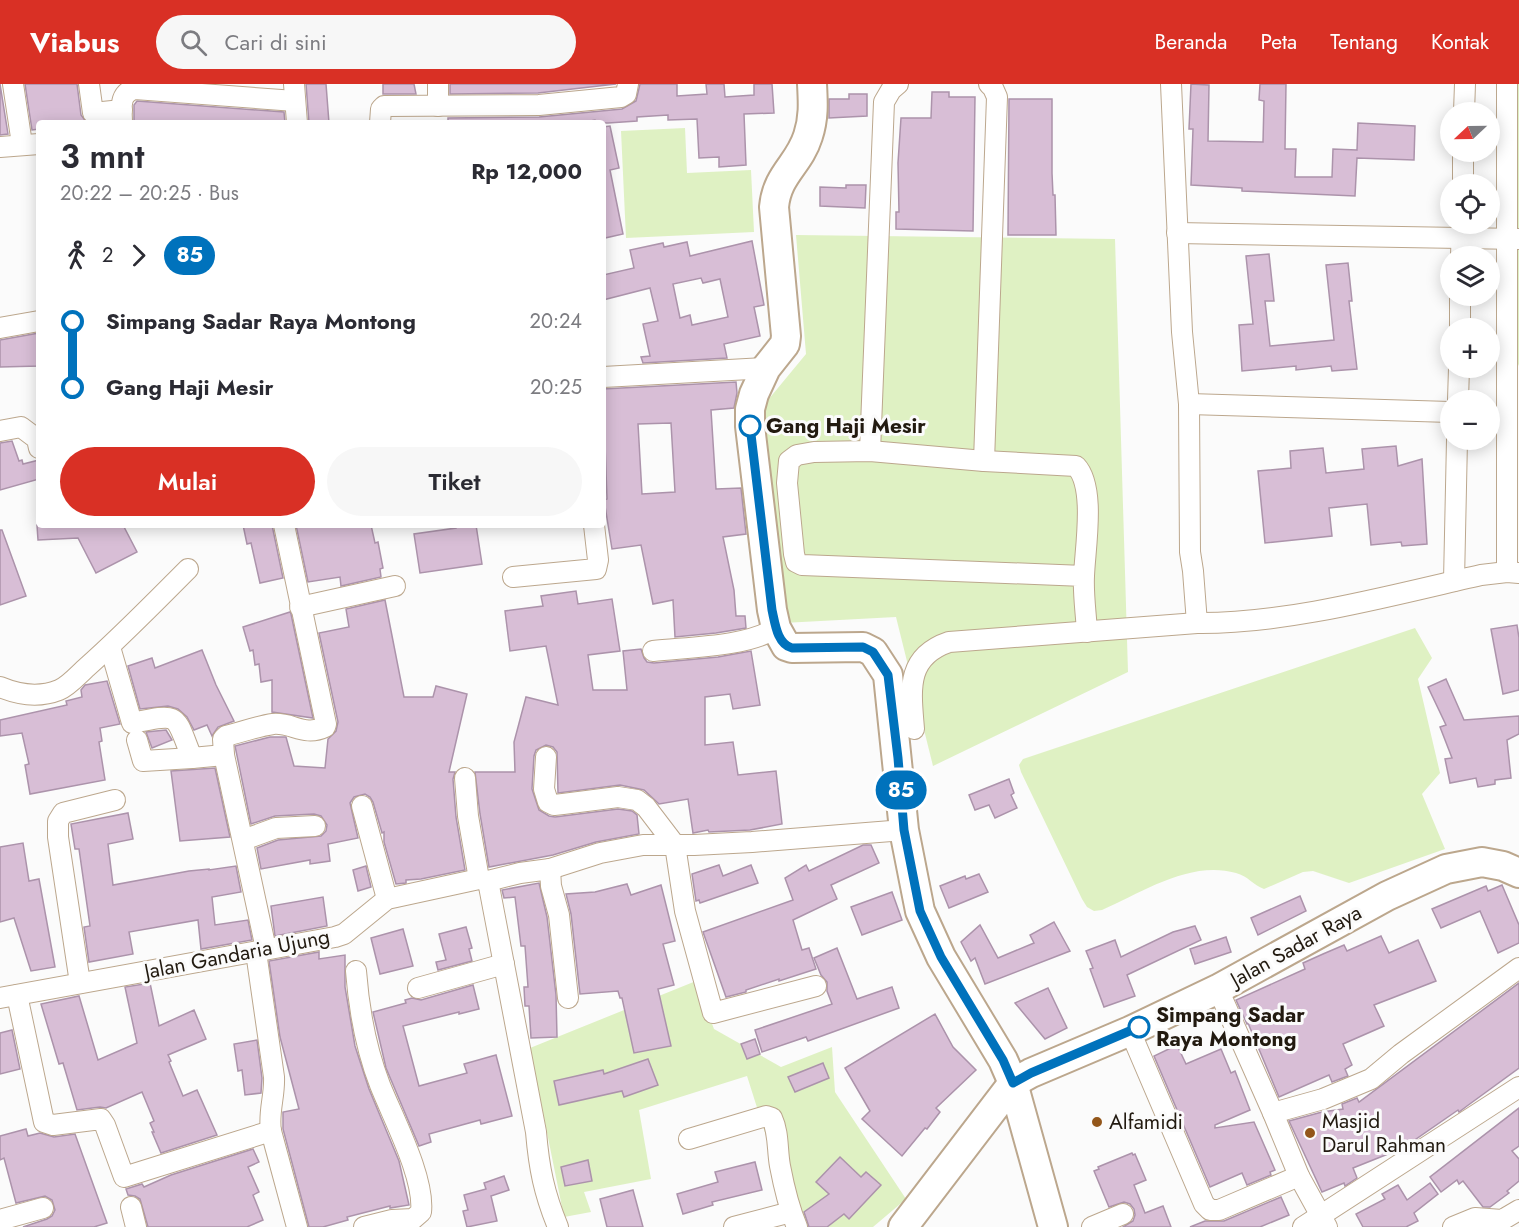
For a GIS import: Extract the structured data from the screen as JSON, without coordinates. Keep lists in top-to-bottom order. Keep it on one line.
{"streets":{"street":["Jalan Sadar Raya","Jalan Gandaria Ujung"]},"places":["Gang Haji Mesir","Simpang Sadar Raya Montong","Alfamidi","Masjid Darul Rahman"],"lines":["bus line 85"],"north":"left","page":{"header":"Viabus","search":"Cari di sini","nav":["Beranda","Peta","Tentang","Kontak"],"on_map":"85","map_buttons":["+","−"],"heading":["3 mnt","20:22 – 20:25 · Bus","Rp 12,000"],"legs":["2","85"],"list":[{"name":"Simpang Sadar Raya Montong","value":"20:24"},{"name":"Gang Haji Mesir","value":"20:25"}],"buttons":["Mulai","Tiket"]}}
